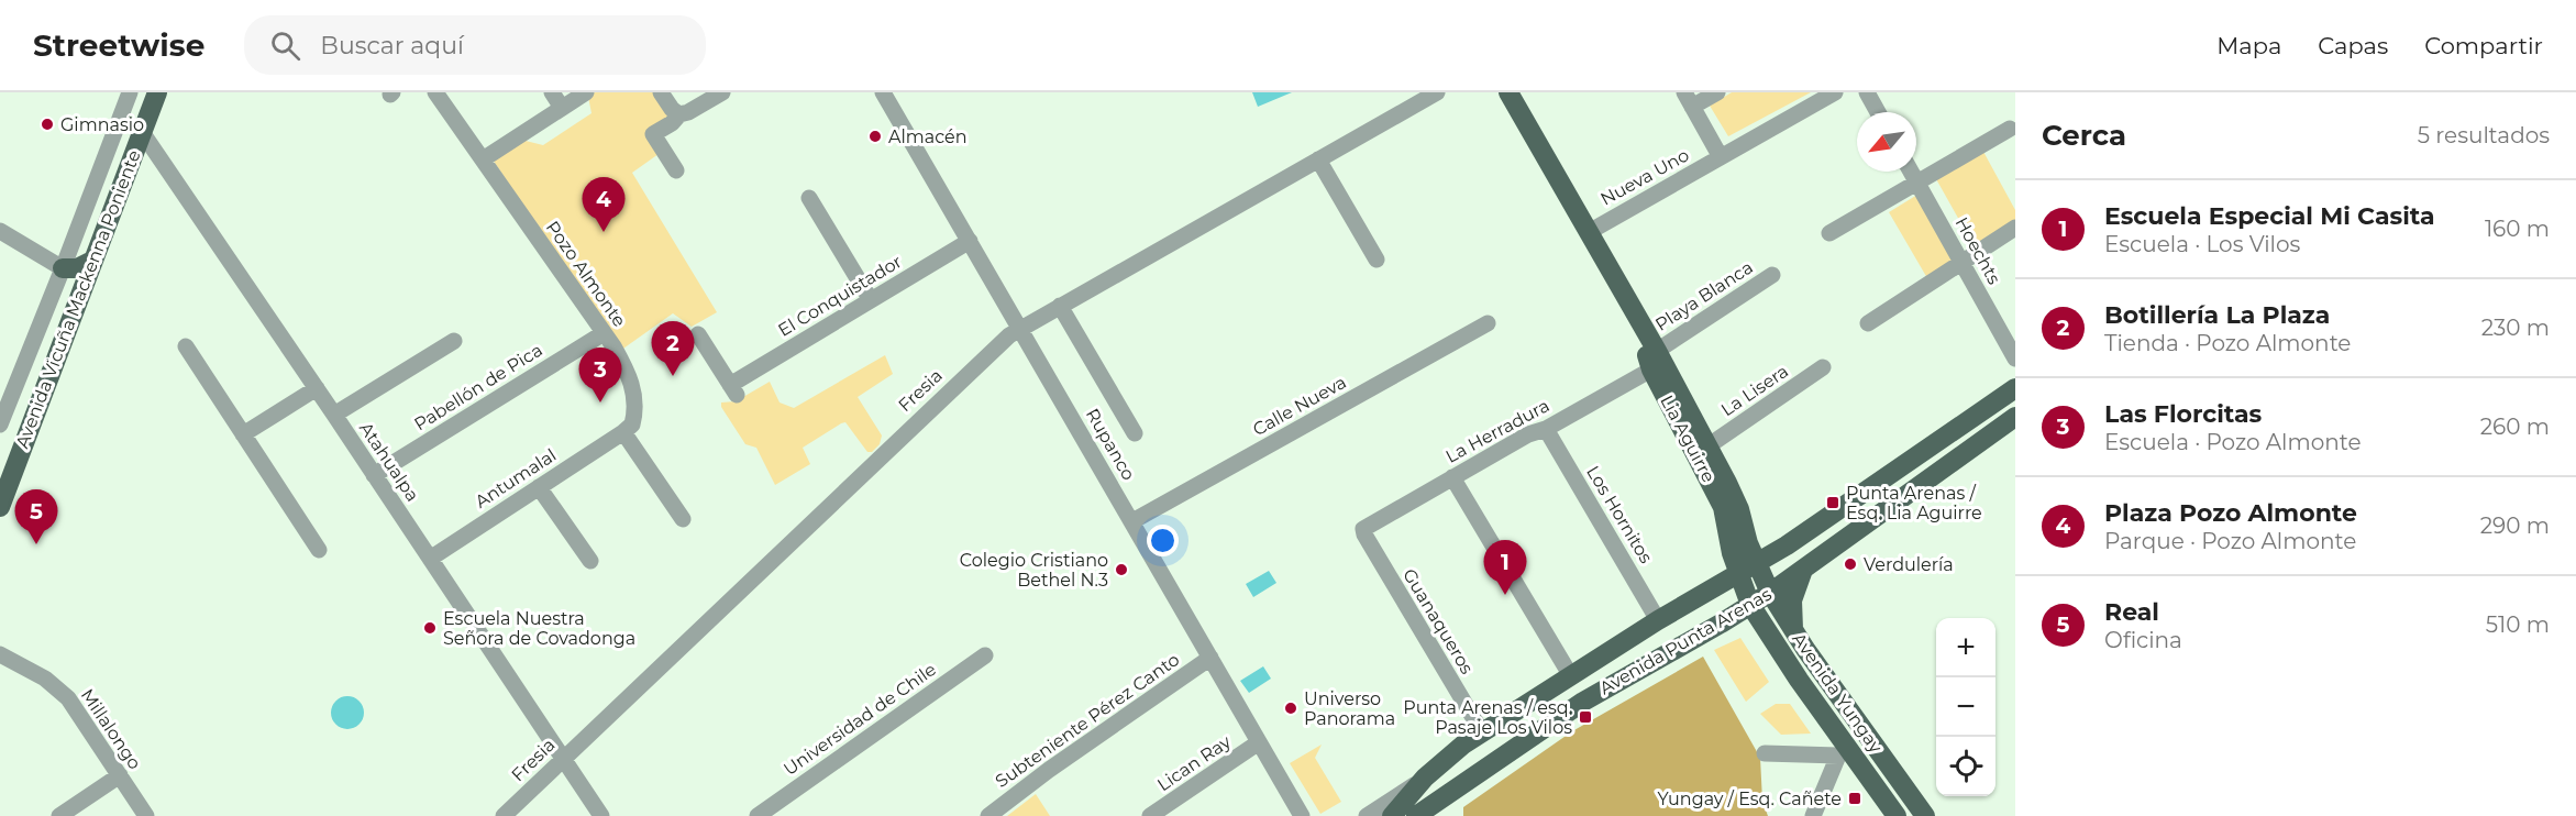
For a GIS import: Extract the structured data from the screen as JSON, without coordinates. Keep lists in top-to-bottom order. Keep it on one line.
{"streets":{"main road":["Avenida Vicuña Mackenna Poniente","Lia Aguirre","Avenida Punta Arenas","Avenida Yungay"],"street":["Nueva Uno","Hoechts","Pozo Almonte","El Conquistador","Playa Blanca","Pabellón de Pica","Fresia","La Lisera","Calle Nueva","La Herradura","Rupanco","Atahualpa","Antumalal","Los Hornitos","Guanaqueros","Universidad de Chile","Subteniente Pérez Canto","Millalongo","Lican Ray"]},"crossings":[["Nueva Uno","Lia Aguirre"],["Pozo Almonte","Pabellón de Pica"],["Pozo Almonte","Antumalal"],["El Conquistador","Rupanco"],["Playa Blanca","La Herradura"],["Playa Blanca","Lia Aguirre"],["Avenida Vicuña Mackenna Poniente","Atahualpa"],["Pabellón de Pica","Atahualpa"],["Fresia","Rupanco"],["Fresia","Atahualpa"],["La Lisera","Lia Aguirre"],["Calle Nueva","Rupanco"],["La Herradura","Lia Aguirre"],["La Herradura","Los Hornitos"],["La Herradura","Guanaqueros"],["Lia Aguirre","Avenida Punta Arenas"],["Lia Aguirre","Avenida Yungay"],["Rupanco","Subteniente Pérez Canto"],["Rupanco","Lican Ray"],["Atahualpa","Antumalal"],["Los Hornitos","Avenida Punta Arenas"],["Guanaqueros","Avenida Punta Arenas"],["Avenida Punta Arenas","Avenida Yungay"]],"places":{"other":["Gimnasio","Almacén","Verdulería","Colegio Cristiano Bethel N.3","Escuela Nuestra Señora de Covadonga","Universo Panorama"],"transit":["Punta Arenas / Esq. Lia Aguirre","Punta Arenas / esq. Pasaje Los Vilos","Yungay / Esq. Cañete"]},"north":"bottom left","page":{"header":"Streetwise","search":"Buscar aquí","nav":["Mapa","Capas","Compartir"],"heading":["Cerca","5 resultados"],"pins":["4","2","3","5","1"],"list":[{"mark":"1","name":"Escuela Especial Mi Casita","note":"Escuela · Los Vilos","value":"160 m"},{"mark":"2","name":"Botillería La Plaza","note":"Tienda · Pozo Almonte","value":"230 m"},{"mark":"3","name":"Las Florcitas","note":"Escuela · Pozo Almonte","value":"260 m"},{"mark":"4","name":"Plaza Pozo Almonte","note":"Parque · Pozo Almonte","value":"290 m"},{"mark":"5","name":"Real","note":"Oficina","value":"510 m"}],"map_buttons":["+","−"]}}
